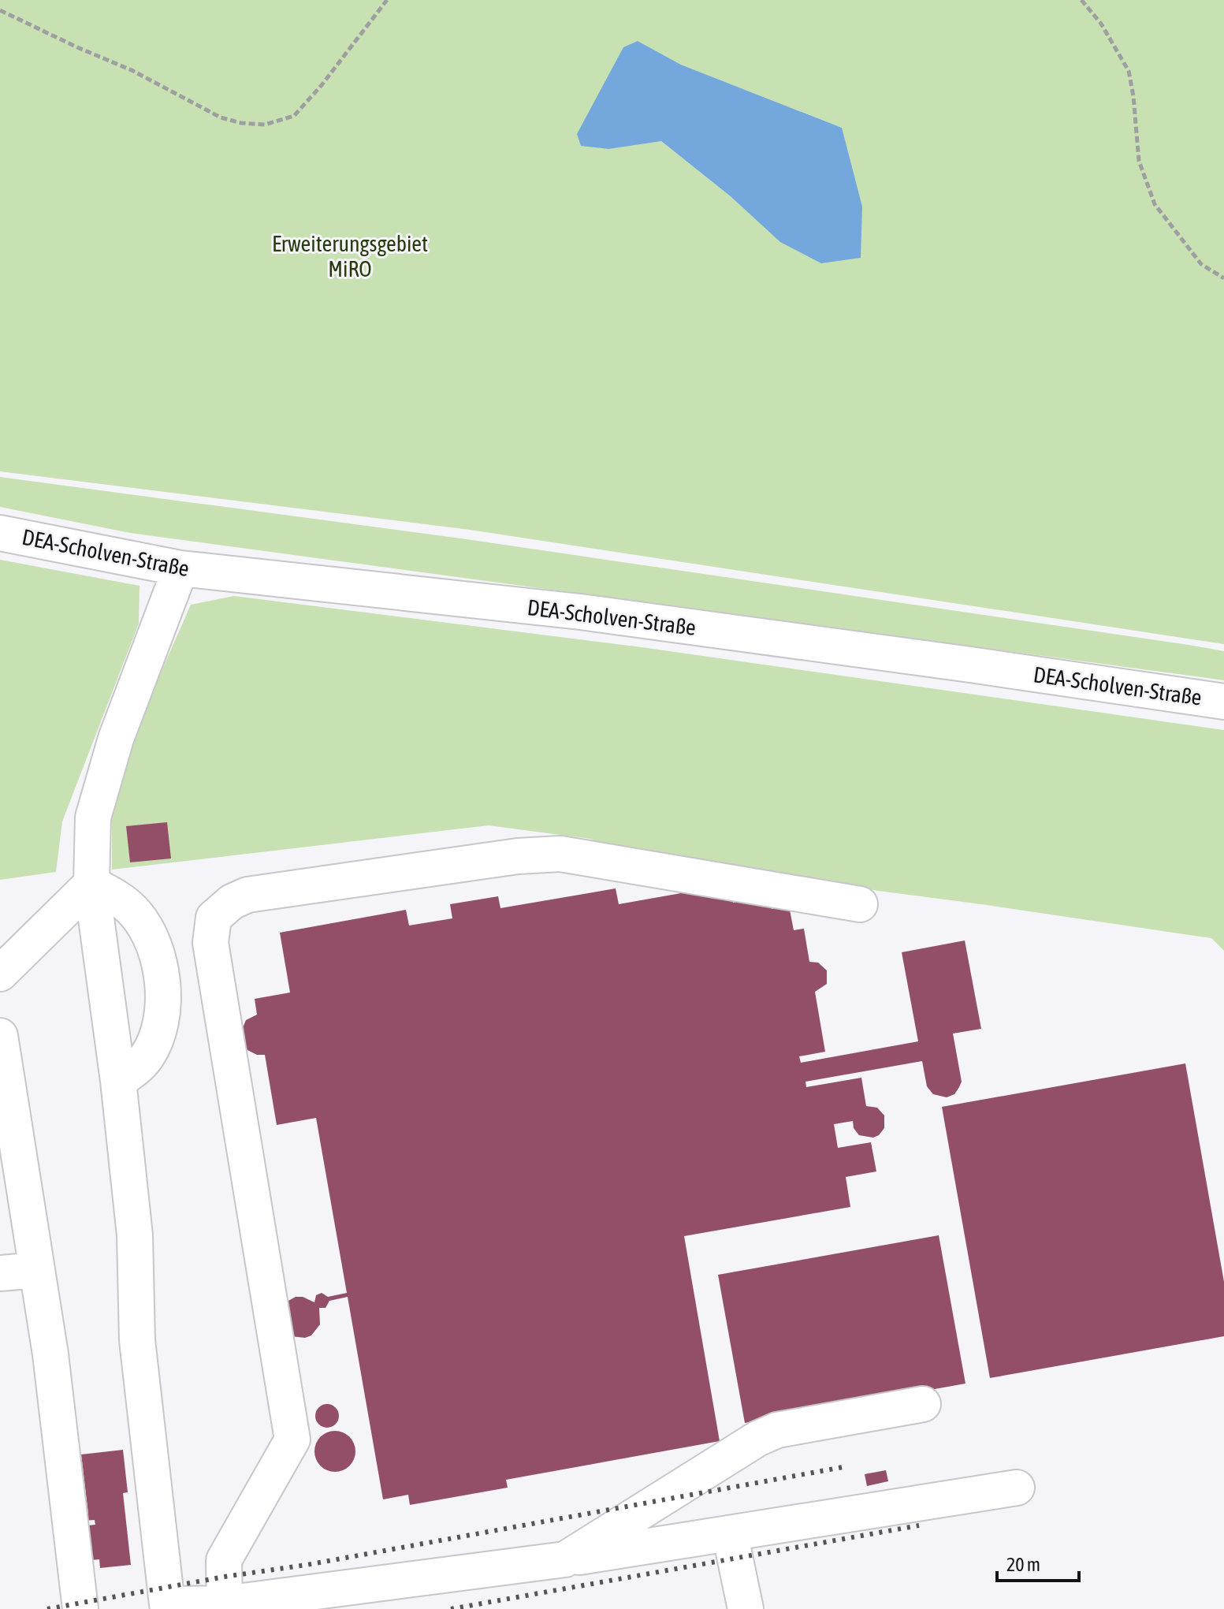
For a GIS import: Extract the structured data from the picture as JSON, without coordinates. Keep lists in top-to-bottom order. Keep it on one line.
{"streets":{"street":["DEA-Scholven-Straße"]},"parks":["Erweiterungsgebiet MiRO"],"scale_bar":"20 m"}
